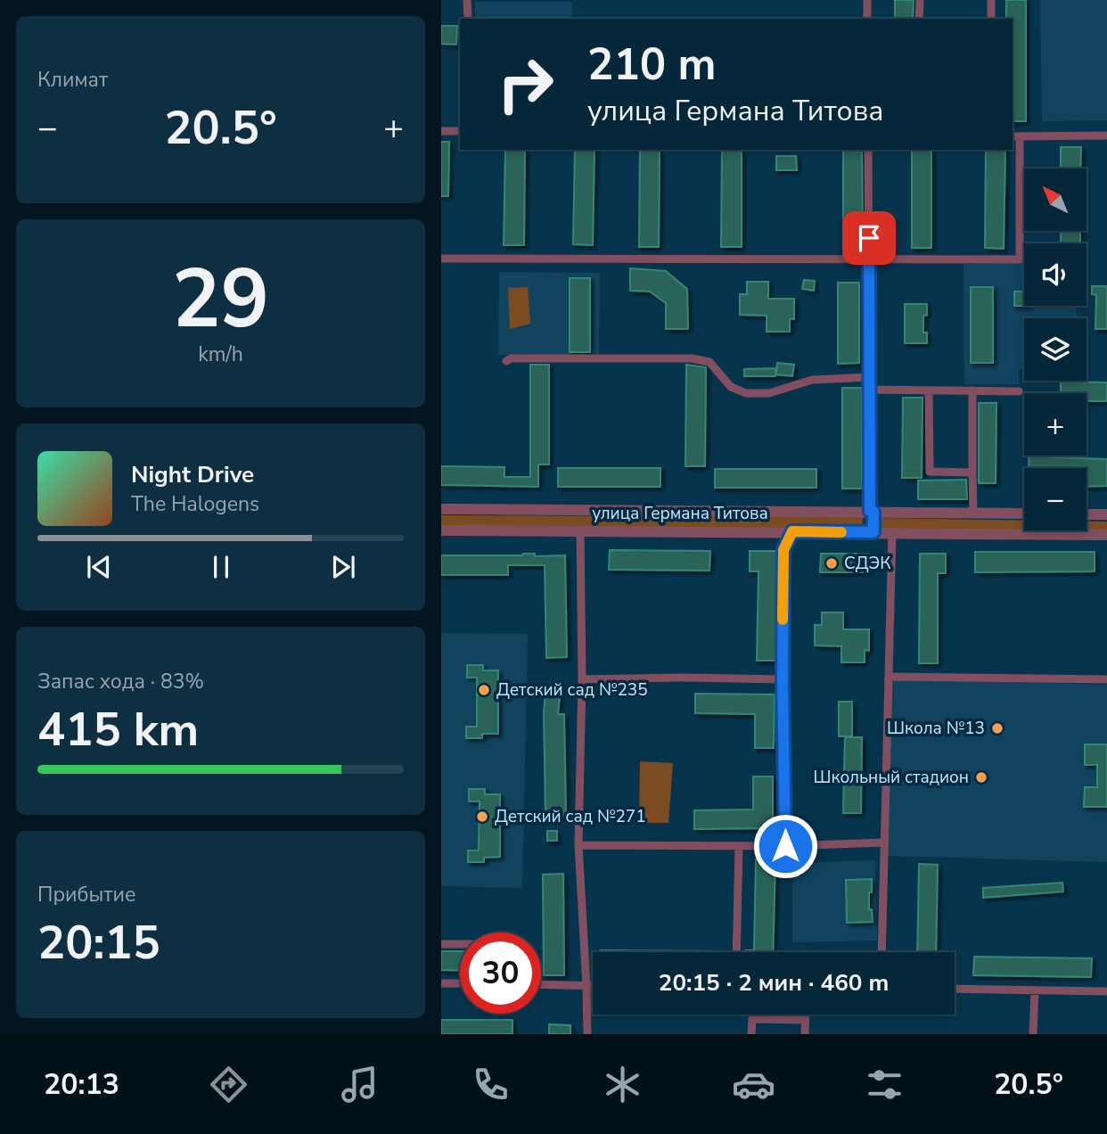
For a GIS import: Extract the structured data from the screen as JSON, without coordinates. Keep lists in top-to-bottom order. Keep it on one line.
{"streets":{"street":["улица Германа Титова"]},"places":["СДЭК","Детский сад №235","Школа №13","Школьный стадион","Детский сад №271"],"north":"top left","page":{"tile":["Климат",["29","km/h"],["Запас хода · 83%","415 km"],["Прибытие","20:15"]],"turn":["210 m","улица Германа Титова"],"heat":["−","20.5°","+"],"map_buttons":["+","−"],"song":["Night Drive","The Halogens"],"limit":"30","trip":"20:15 · 2 мин · 460 m","tabs":["20:13","20.5°"]}}
